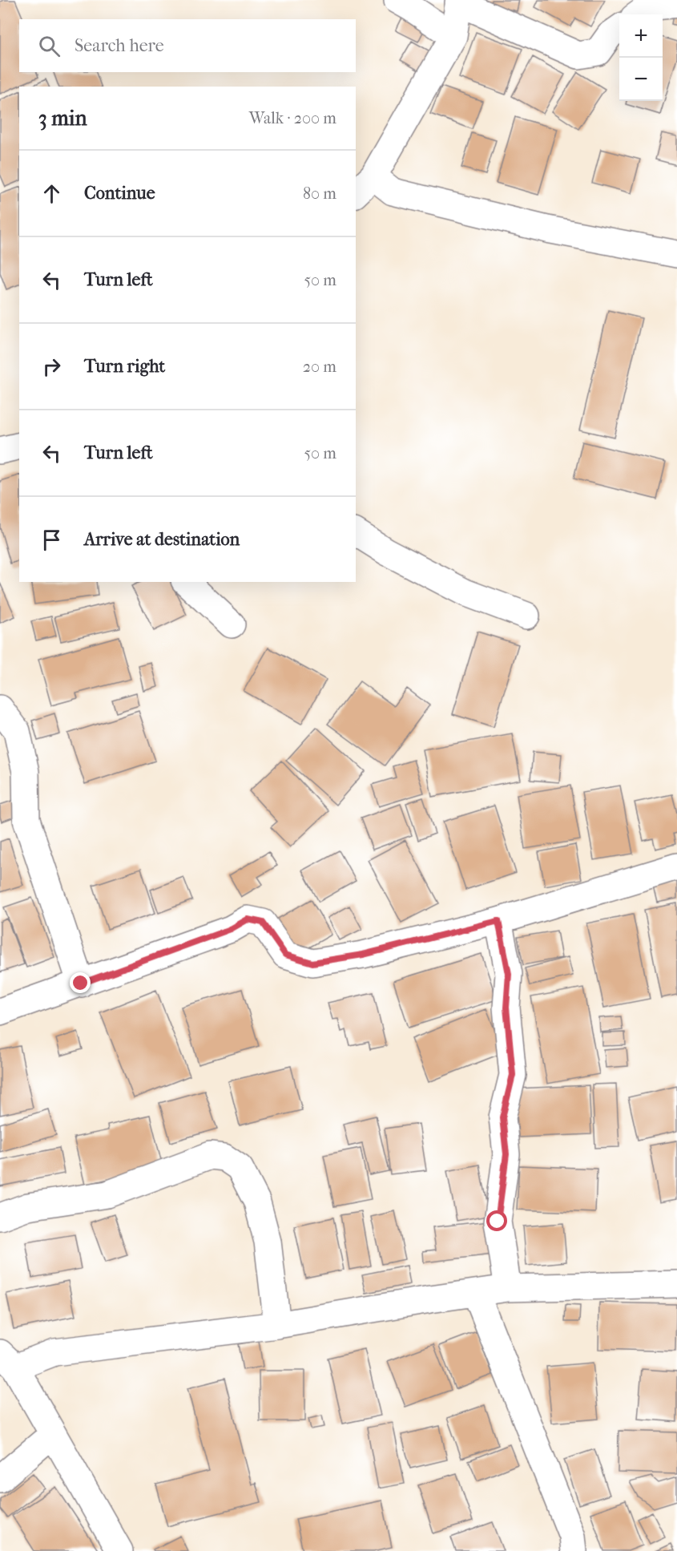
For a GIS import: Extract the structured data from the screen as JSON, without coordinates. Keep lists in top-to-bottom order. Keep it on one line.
{"page":{"map_buttons":["+","−"],"search":"Search here","heading":["3 min","Walk · 200 m"],"list":[["Continue","80 m"],["Turn left","50 m"],["Turn right","20 m"],["Turn left","50 m"],"Arrive at destination"]}}
